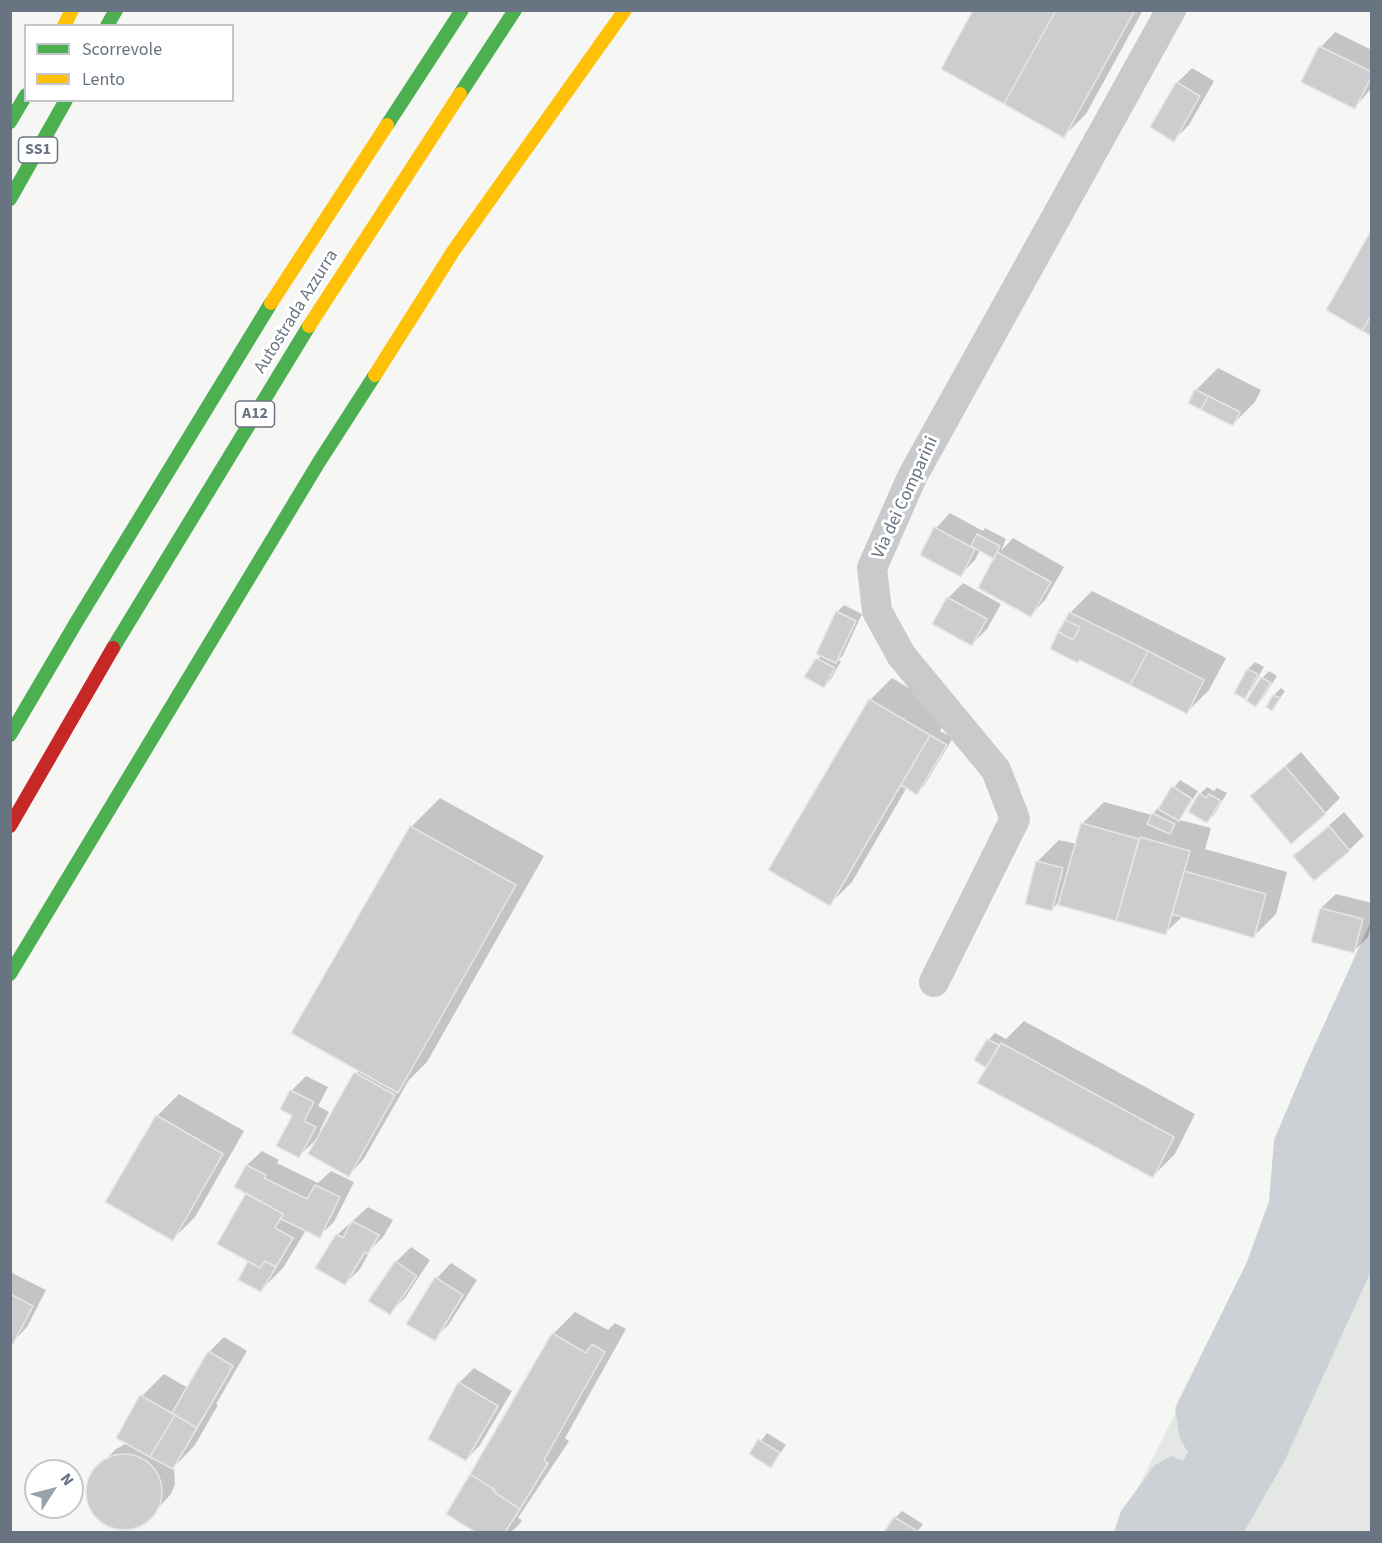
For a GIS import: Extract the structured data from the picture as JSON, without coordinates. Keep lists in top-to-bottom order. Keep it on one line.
{"streets":{"main road":["SS1","Autostrada Azzurra","A12"],"street":["Via dei Comparini"]},"legend":["Scorrevole","Lento"],"north":"top right"}
